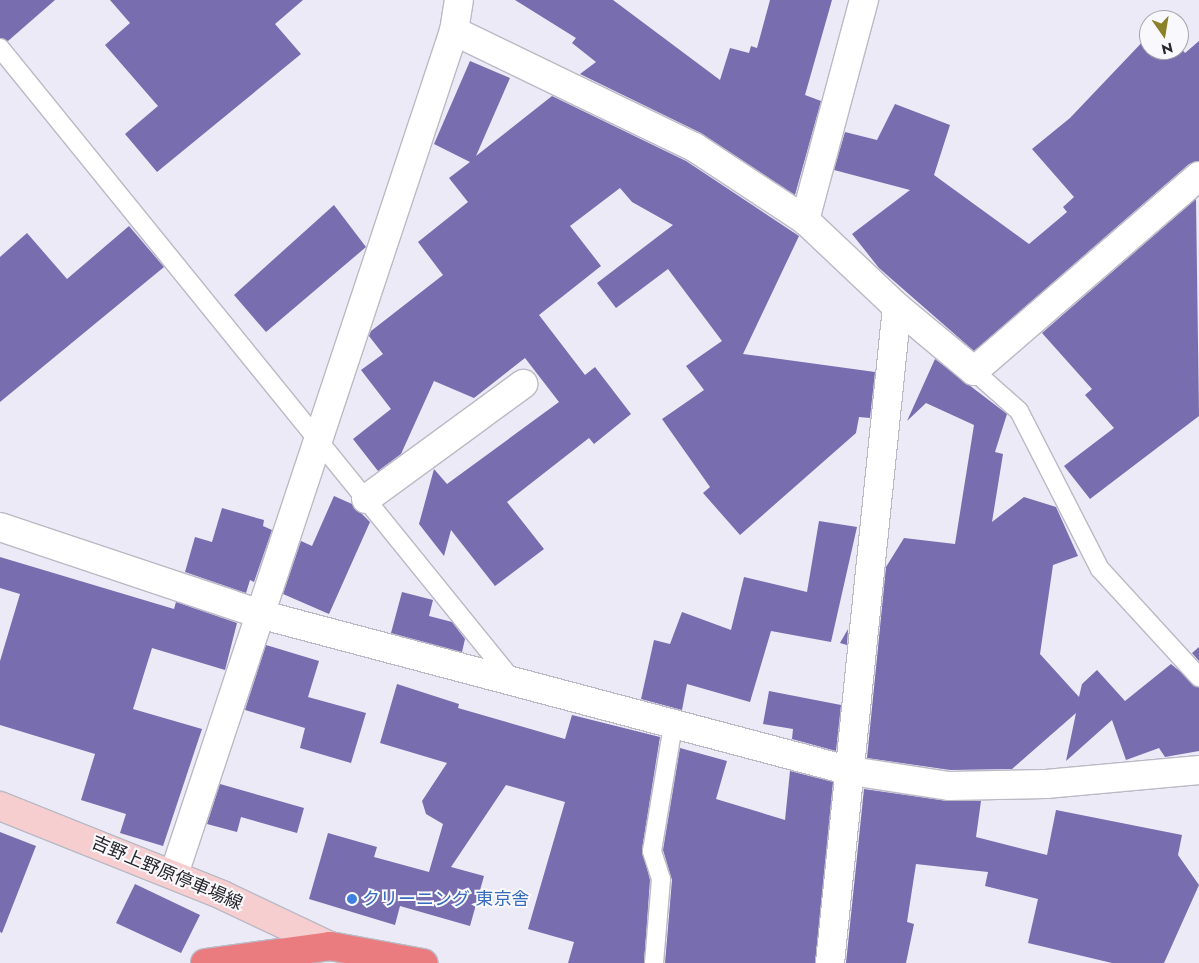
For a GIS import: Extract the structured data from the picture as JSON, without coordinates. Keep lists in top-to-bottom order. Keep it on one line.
{"streets":{"main road":["吉野上野原停車場線"]},"places":["クリーニング 東京舎"],"north":"bottom"}
